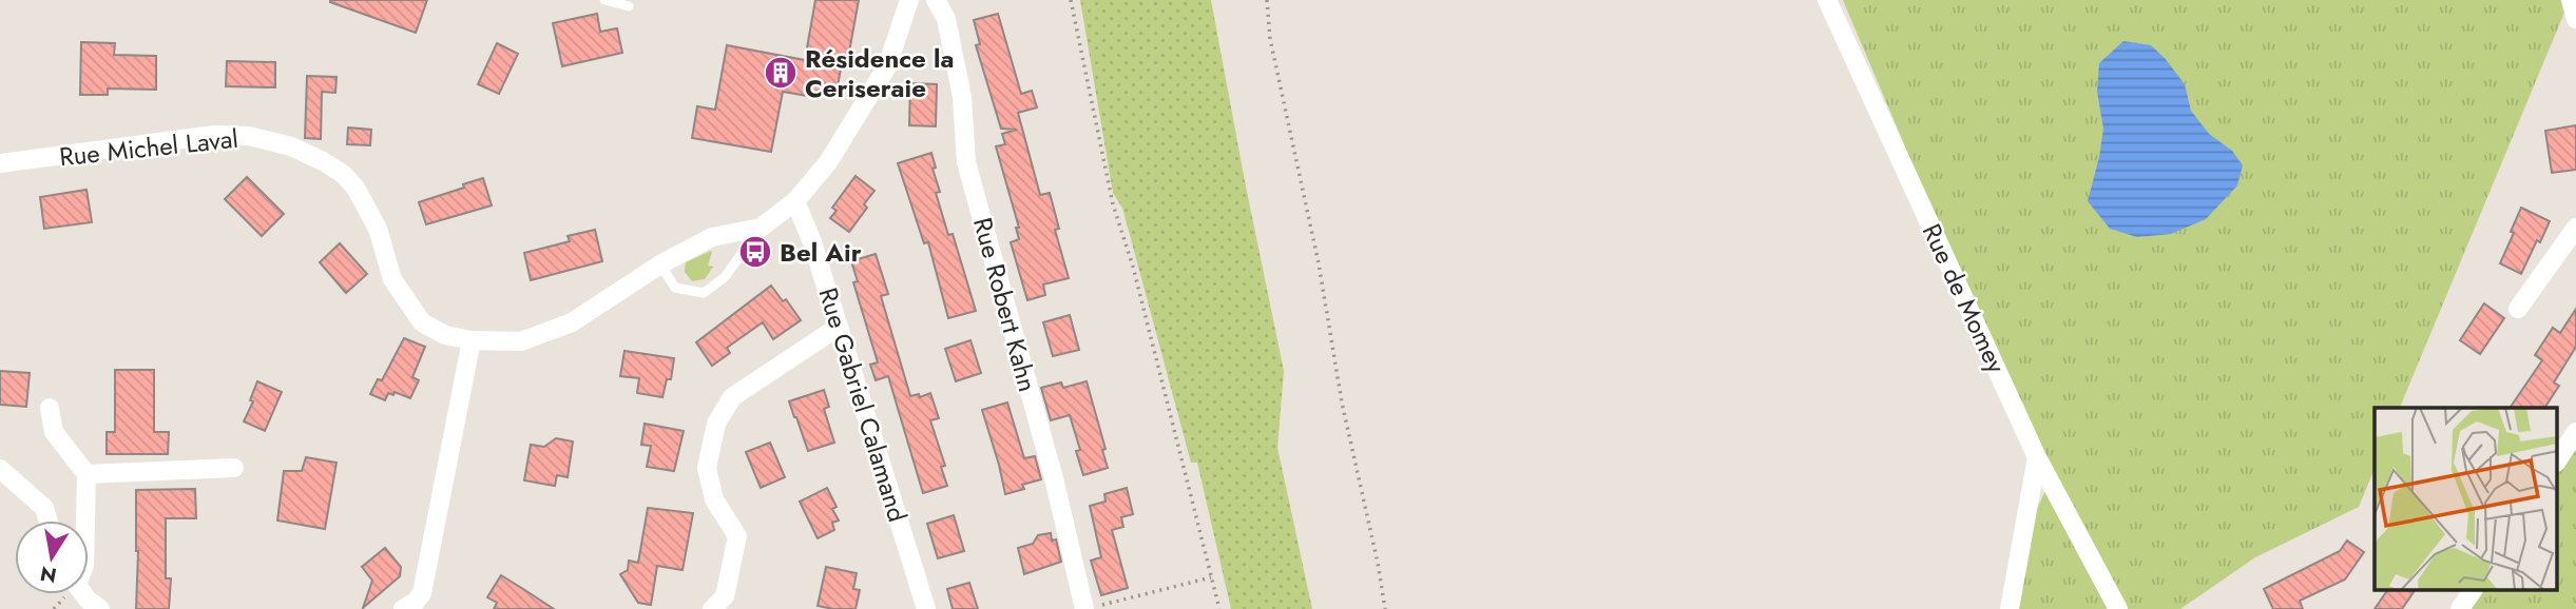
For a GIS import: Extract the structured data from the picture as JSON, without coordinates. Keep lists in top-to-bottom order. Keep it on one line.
{"streets":{"street":["Rue Michel Laval","Rue de Momey","Rue Robert Kahn","Rue Gabriel Calamand"]},"crossings":[["Rue Michel Laval","Rue Gabriel Calamand"]],"places":{"building":["Résidence la Ceriseraie"],"bus stop":["Bel Air"]},"north":"bottom"}
